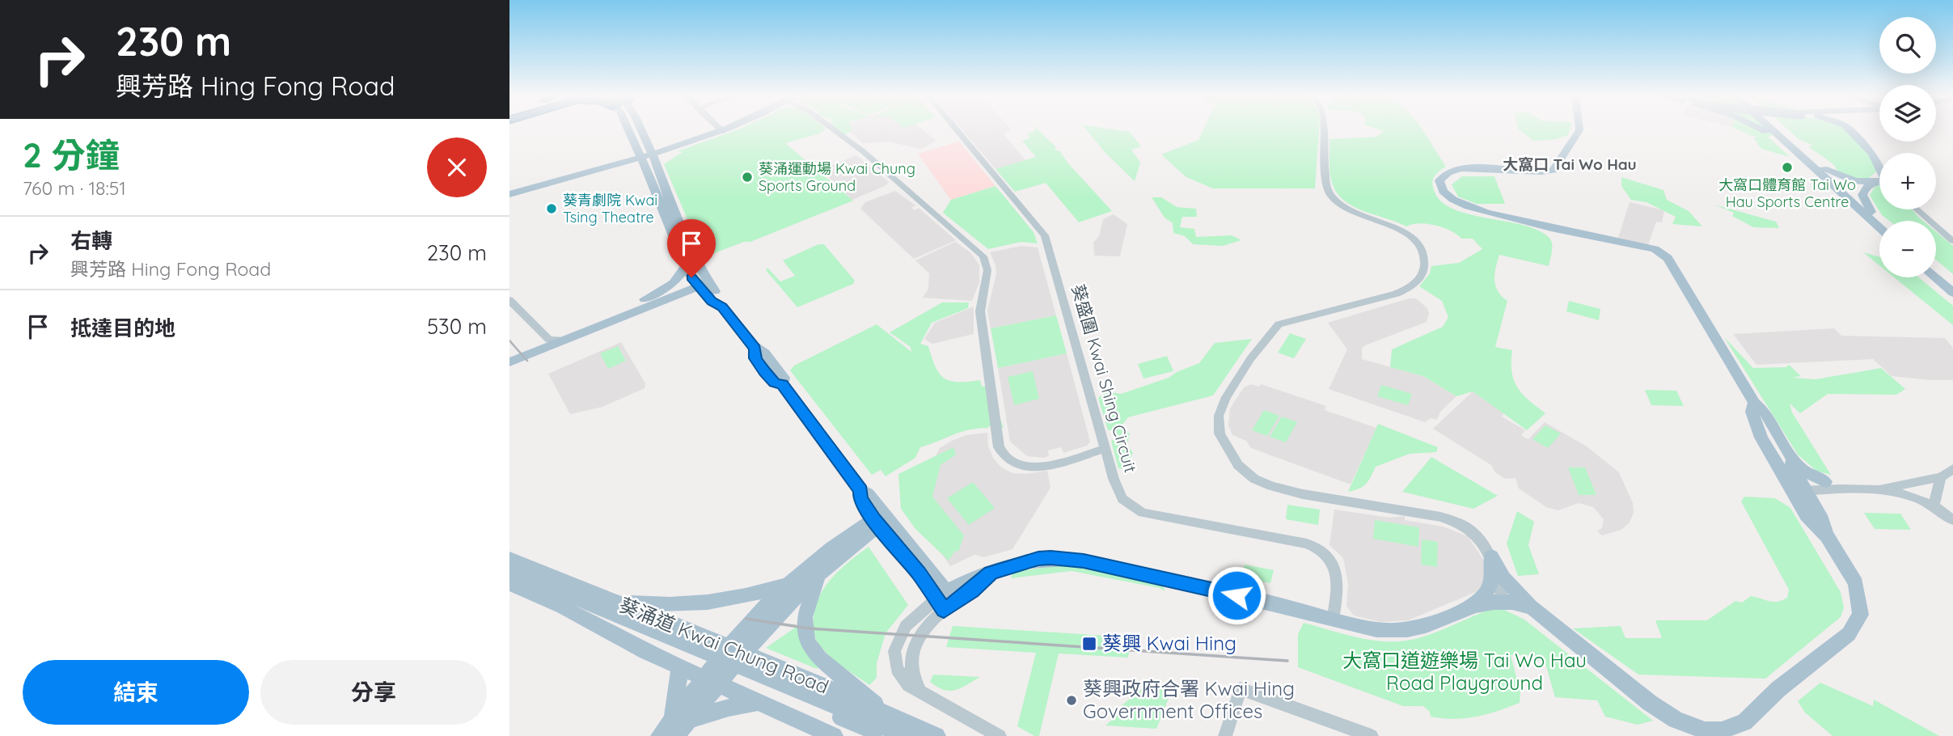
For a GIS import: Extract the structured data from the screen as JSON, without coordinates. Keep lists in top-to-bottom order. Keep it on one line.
{"streets":{"main road":["葵涌道 Kwai Chung Road"],"street":["葵盛圍 Kwai Shing Circuit"]},"districts":["大窩口 Tai Wo Hau"],"parks":["大窩口道遊樂場 Tai Wo Hau Road Playground"],"places":{"other":["大窩口體育館 Tai Wo Hau Sports Centre","葵涌運動場 Kwai Chung Sports Ground","葵青劇院 Kwai Tsing Theatre","葵興政府合署 Kwai Hing Government Offices"],"transit":["葵興 Kwai Hing"]},"page":{"turn":["230 m","興芳路 Hing Fong Road"],"map_buttons":["+","−"],"heading":["2 分鐘","760 m · 18:51"],"list":[{"name":"右轉","note":"興芳路 Hing Fong Road","value":"230 m"},{"name":"抵達目的地","value":"530 m"}],"buttons":["結束","分享"]}}
